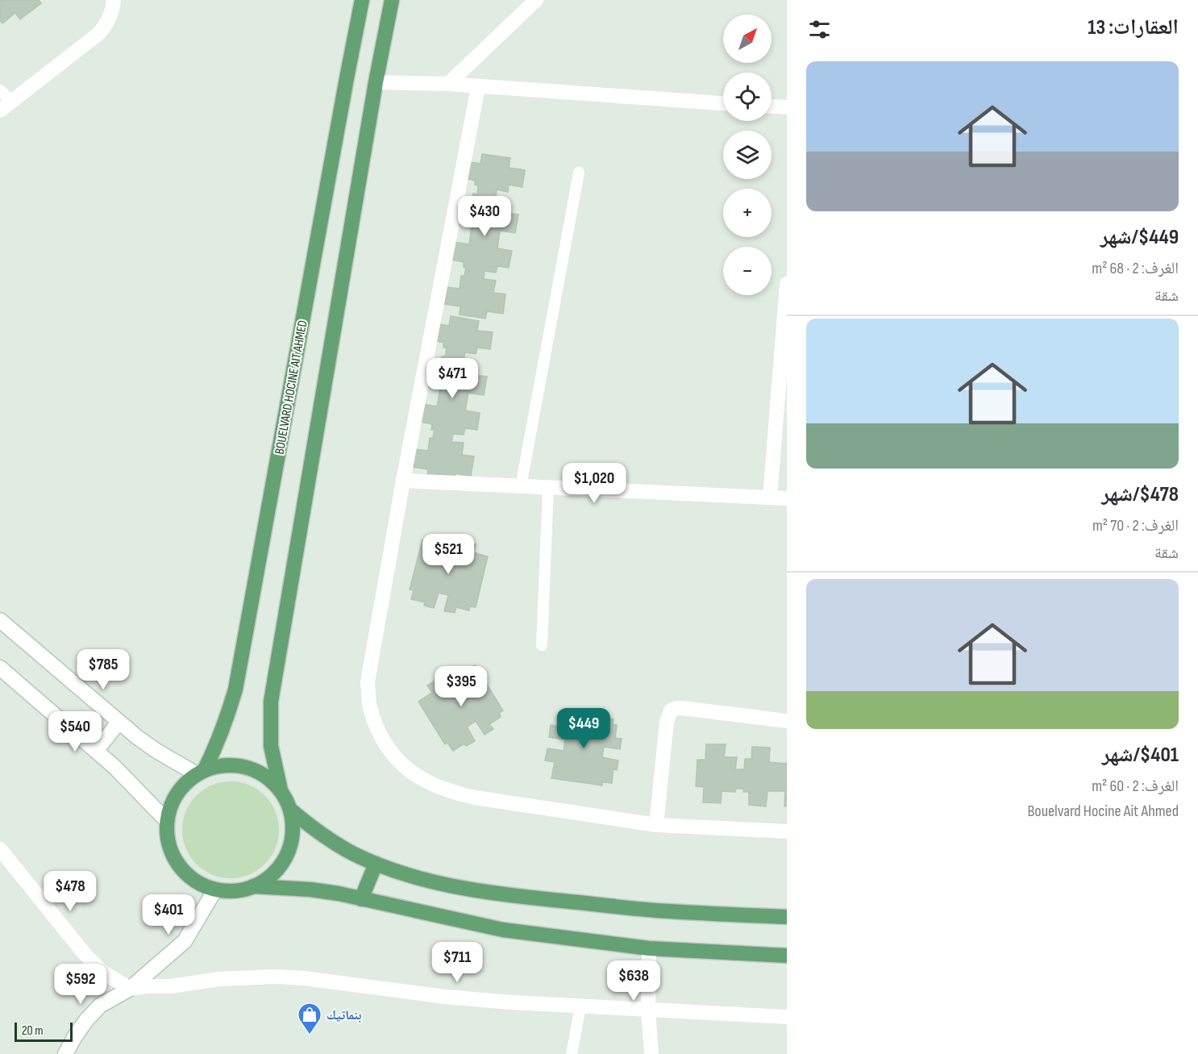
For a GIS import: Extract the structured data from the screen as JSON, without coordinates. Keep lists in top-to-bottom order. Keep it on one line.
{"streets":{"main road":["BOUELVARD HOCINE AIT AHMED"]},"places":{"shop":["بنماتيك"]},"scale_bar":"20 m","north":"top right","page":{"heading":"العقارات: 13","map_buttons":["+","−"],"list":[{"name":"$449/شهر","note":"الغرف: 2 · 68 m² · شقة"},{"name":"$478/شهر","note":"الغرف: 2 · 70 m² · شقة"},{"name":"$401/شهر","note":"الغرف: 2 · 60 m² · Bouelvard Hocine Ait Ahmed"}],"price":["$430","$471","$1,020","$521","$785","$395","$449","$540","$478","$401","$711","$638","$592"],"scale":"20 m"}}
